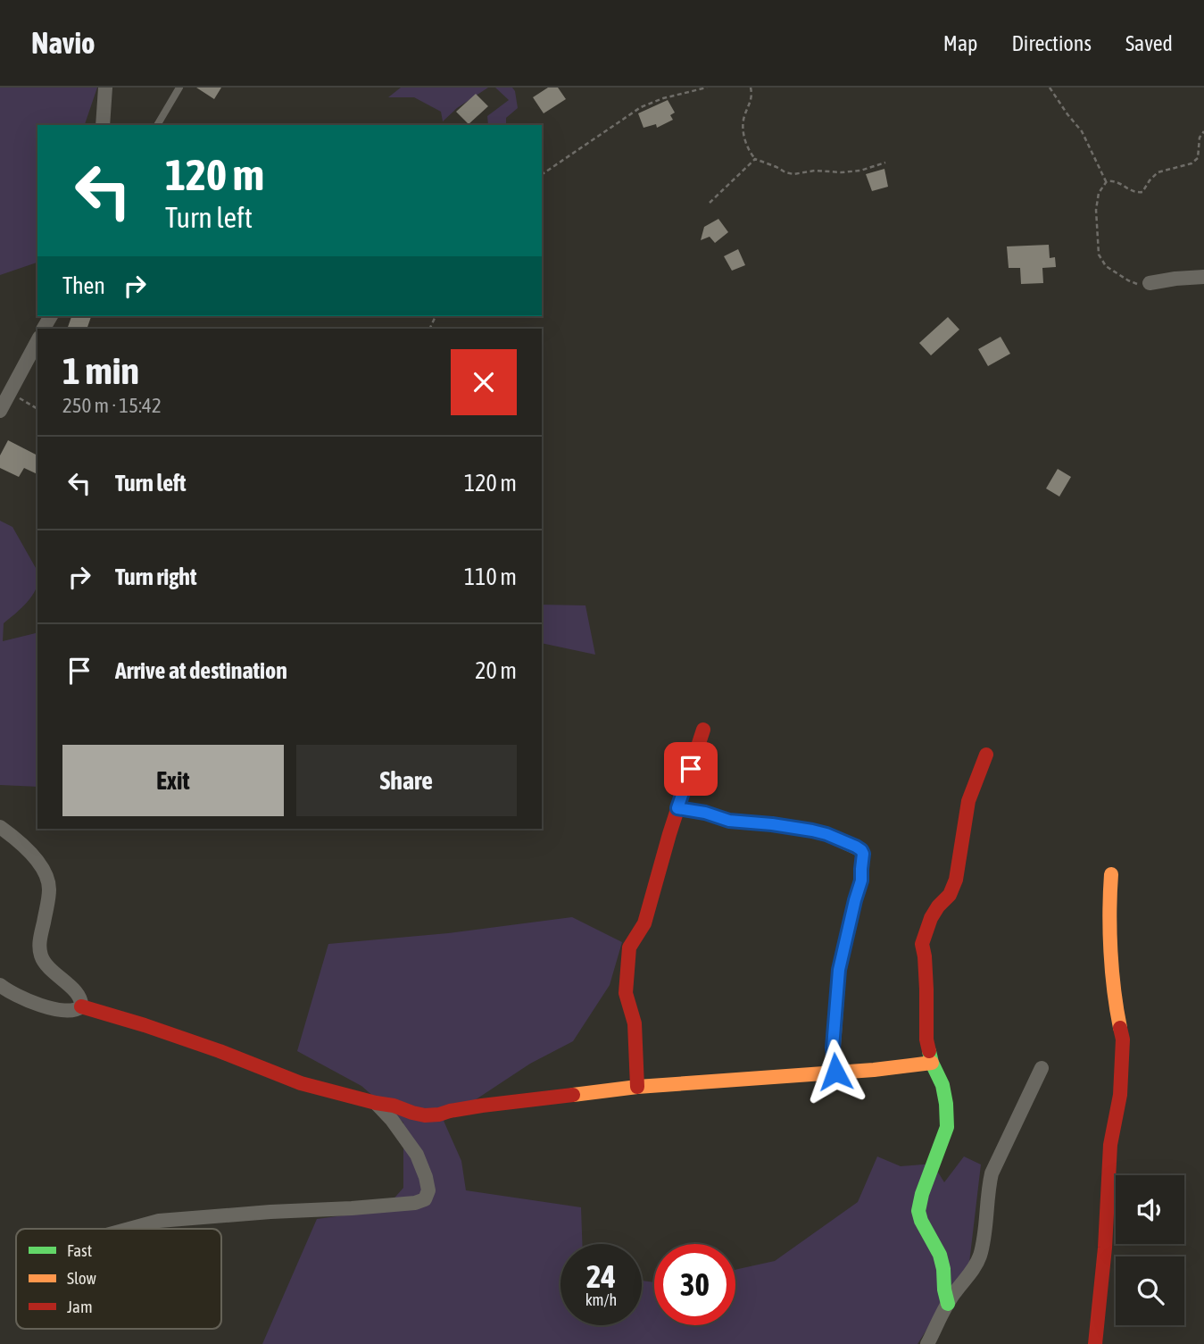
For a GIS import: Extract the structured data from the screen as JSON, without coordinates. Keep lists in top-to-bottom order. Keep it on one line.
{"legend":["Fast","Slow","Jam"],"page":{"header":"Navio","nav":["Map","Directions","Saved"],"turn":["120 m","Turn left"],"then":"Then","heading":["1 min","250 m · 15:42"],"list":[{"name":"Turn left","value":"120 m"},{"name":"Turn right","value":"110 m"},{"name":"Arrive at destination","value":"20 m"}],"buttons":["Exit","Share"],"speed":"24 km/h","limit":"30"}}
